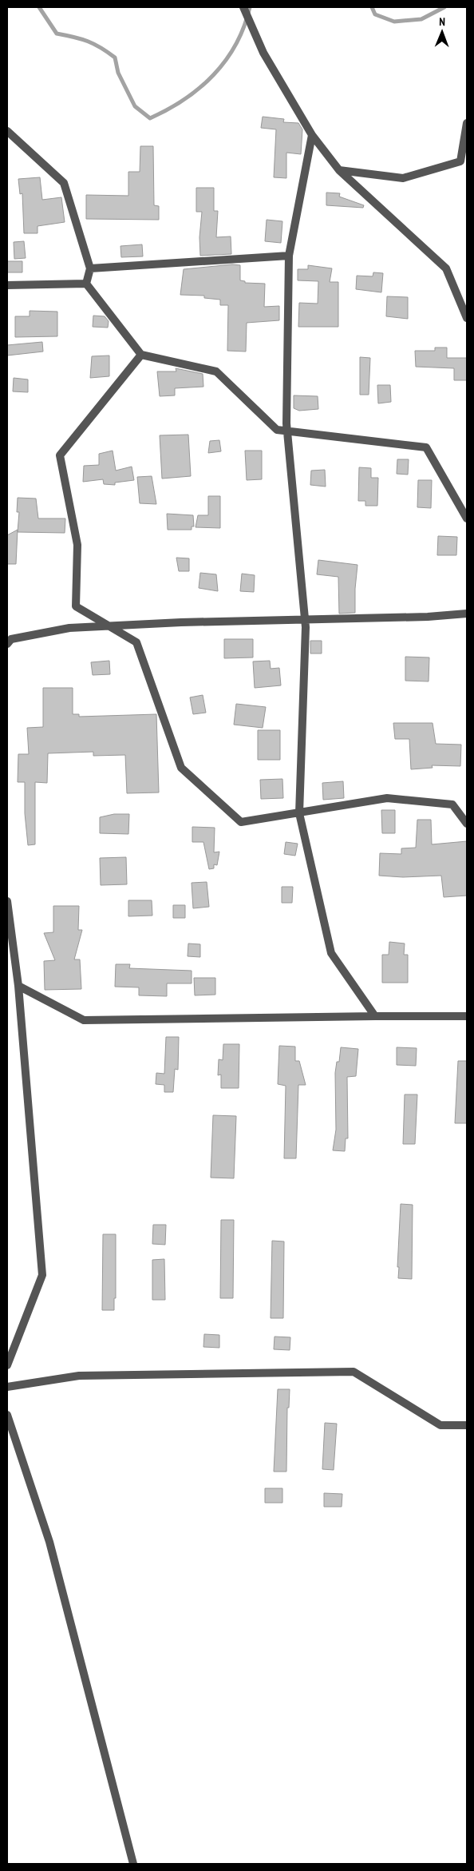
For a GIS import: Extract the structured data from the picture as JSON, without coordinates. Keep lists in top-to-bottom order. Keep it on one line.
{"north":"top"}
